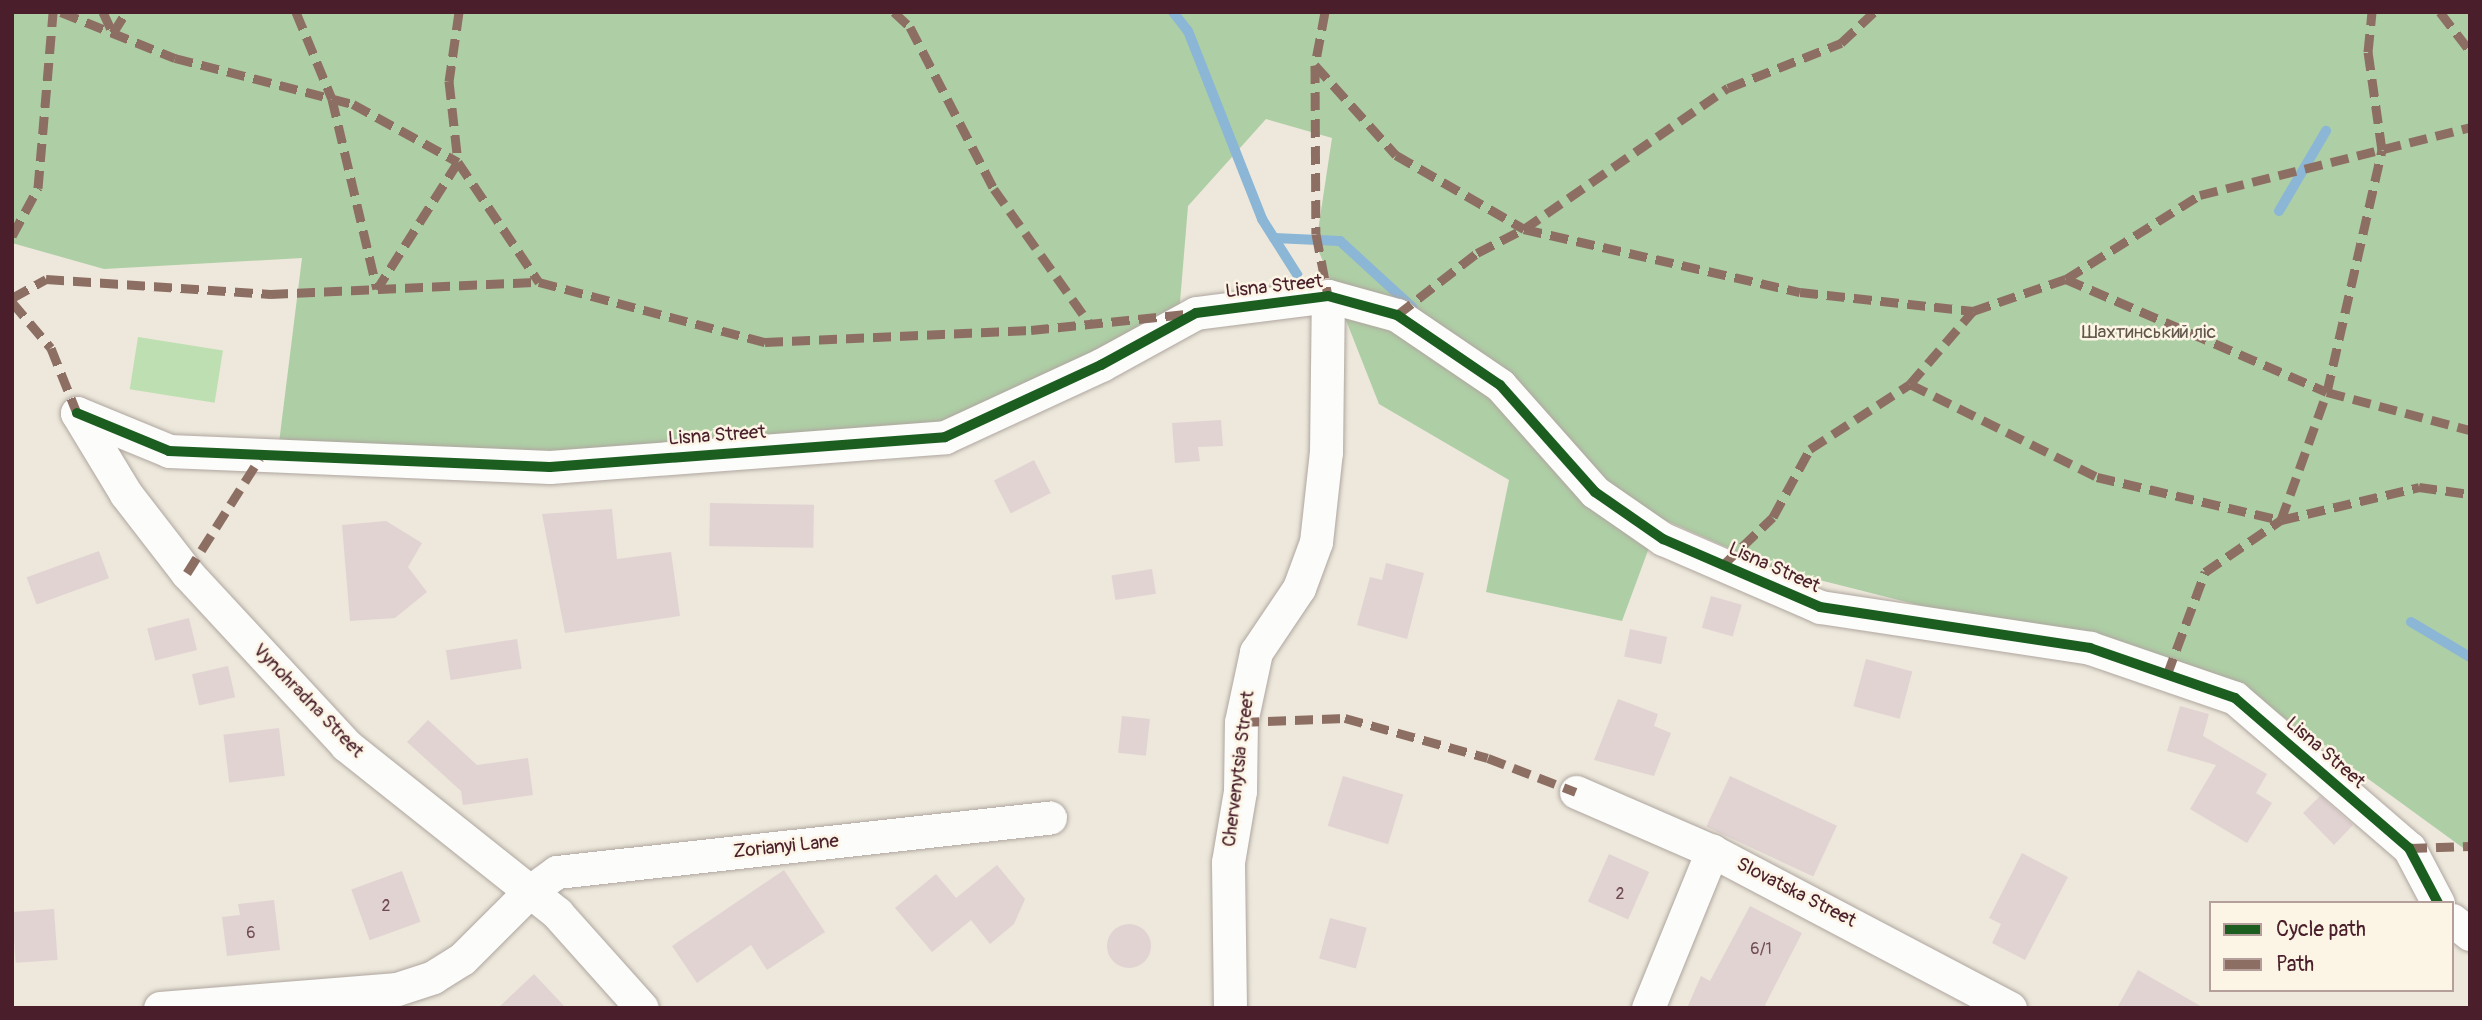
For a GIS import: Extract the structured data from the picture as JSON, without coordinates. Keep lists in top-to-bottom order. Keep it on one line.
{"streets":{"street":["Lisna Street","Vynohradna Street","Chervenytsia Street","Zorianyi Lane","Slovatska Street"]},"crossings":[["Lisna Street","Vynohradna Street"],["Lisna Street","Chervenytsia Street"],["Vynohradna Street","Zorianyi Lane"]],"parks":["Шахтинський ліс"],"house_numbers":["2","2","6","6/1"],"legend":["Cycle path","Path"]}
